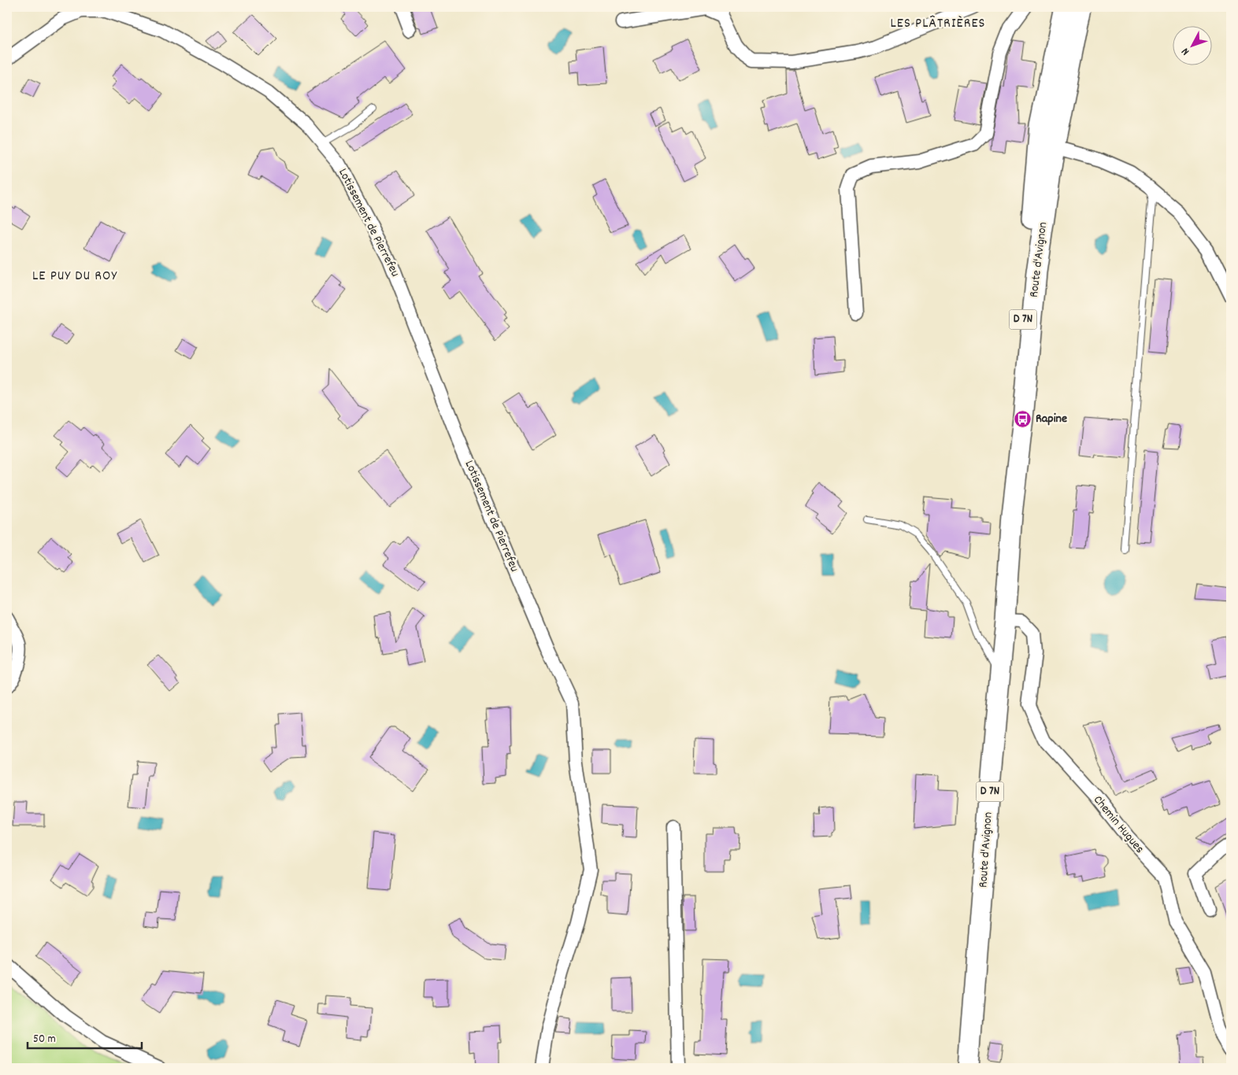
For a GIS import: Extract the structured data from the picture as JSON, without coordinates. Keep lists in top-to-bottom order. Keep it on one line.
{"streets":{"main road":["Route d'Avignon","D 7N"],"street":["Lotissement de Pierrefeu","Chemin Hugues"]},"crossings":[["Route d'Avignon","Chemin Hugues"]],"districts":["LES PLÂTRIÈRES","LE PUY DU ROY"],"places":{"bus stop":["Rapine"]},"scale_bar":"50 m","north":"bottom left"}
